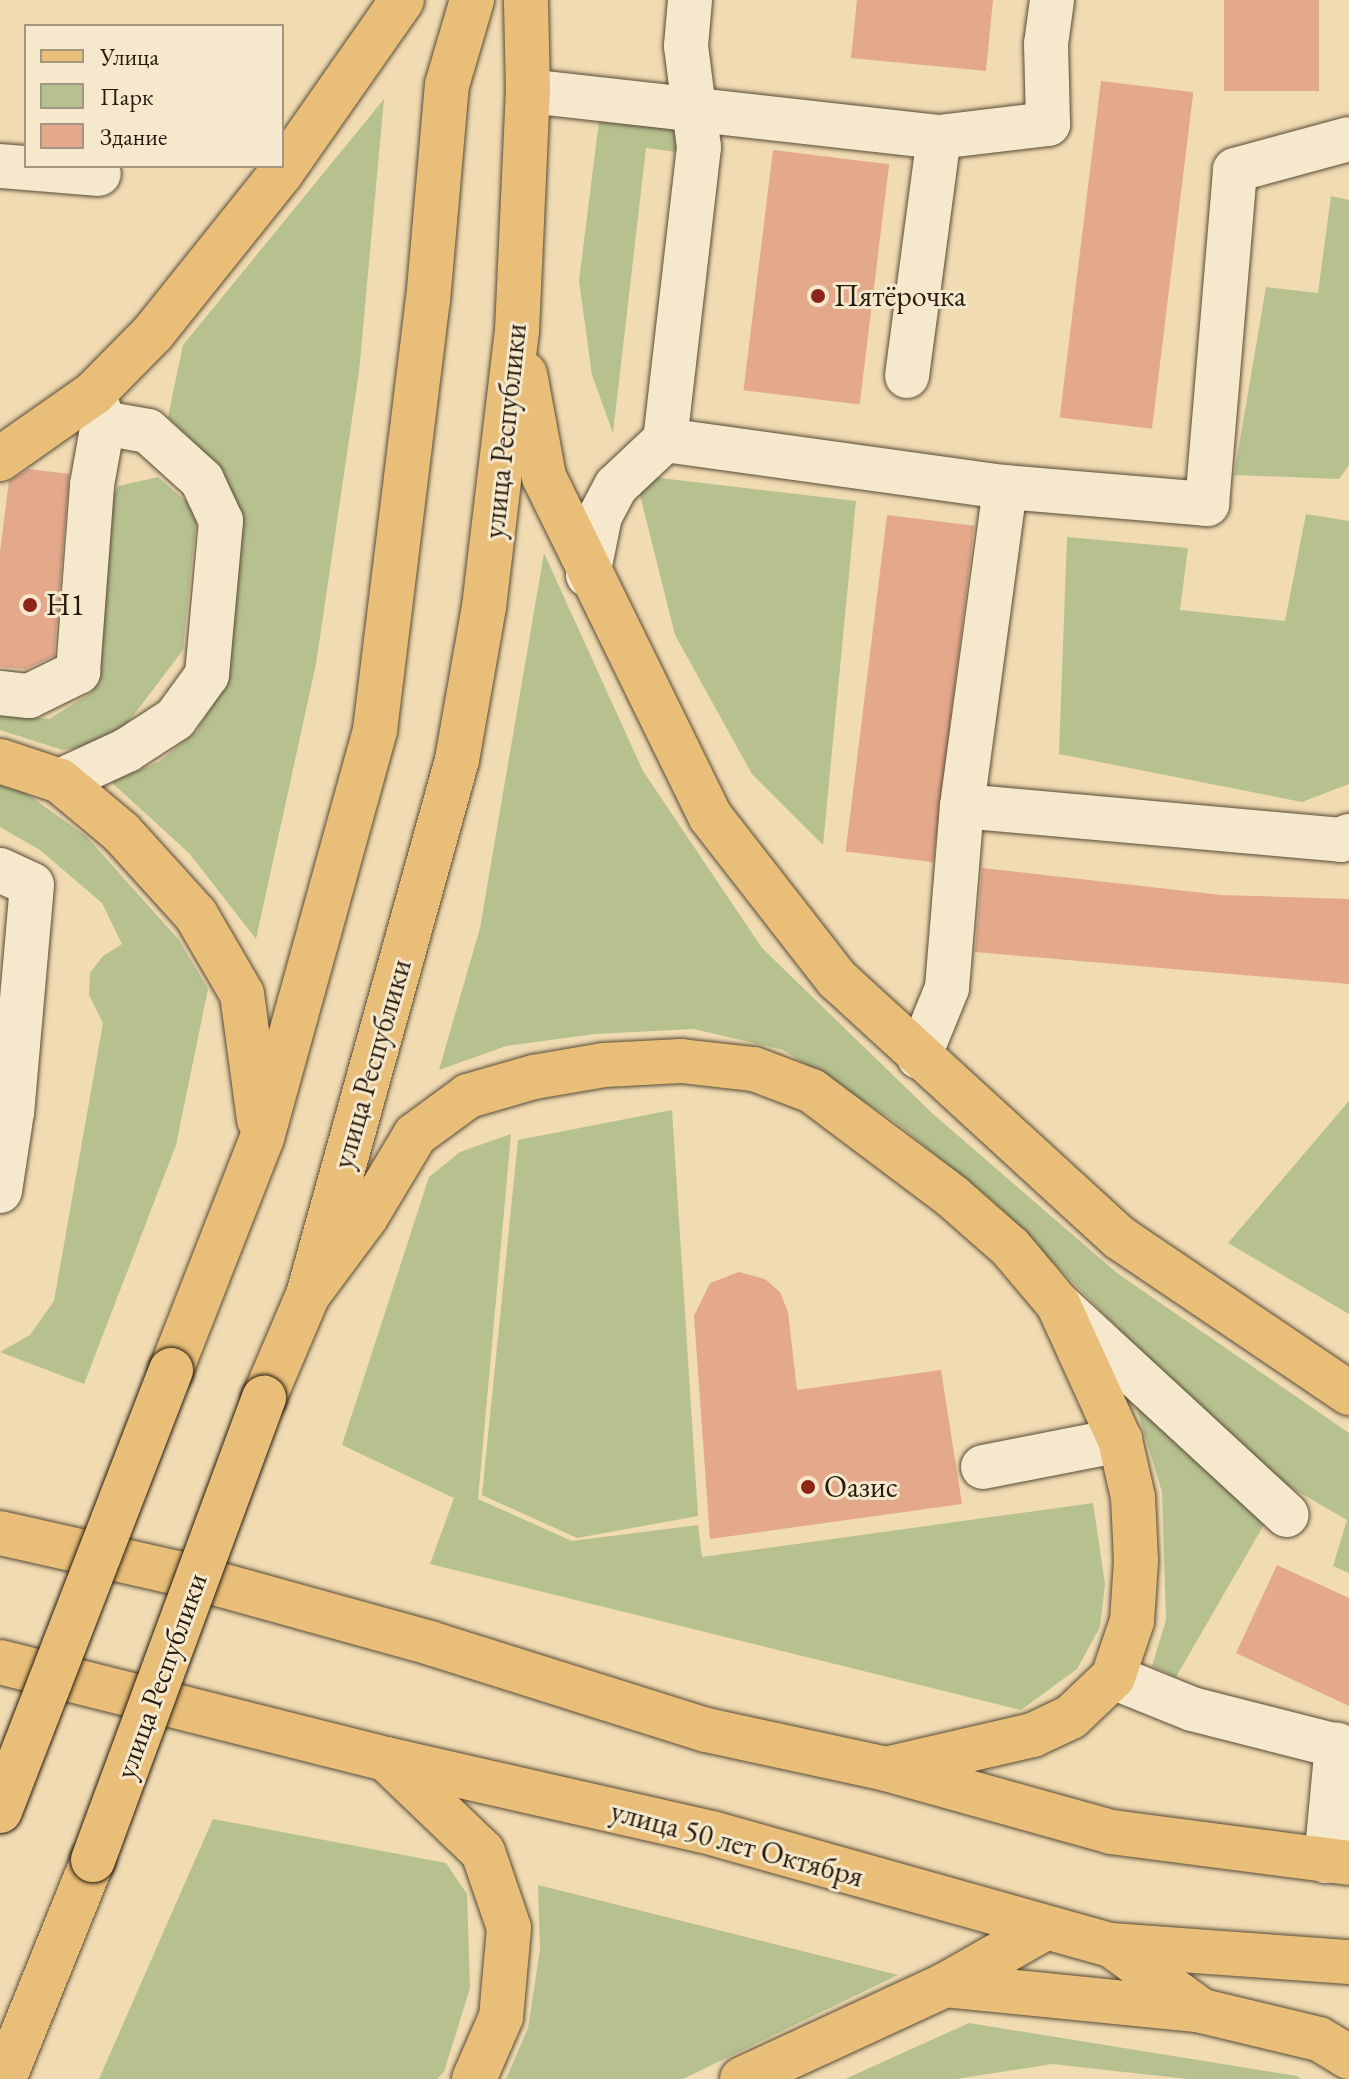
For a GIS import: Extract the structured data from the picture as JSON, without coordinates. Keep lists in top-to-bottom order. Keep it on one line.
{"streets":{"main road":["улица Республики","улица 50 лет Октября"]},"places":["Пятёрочка","Н1","Оазис"],"legend":["Улица","Парк","Здание"]}
